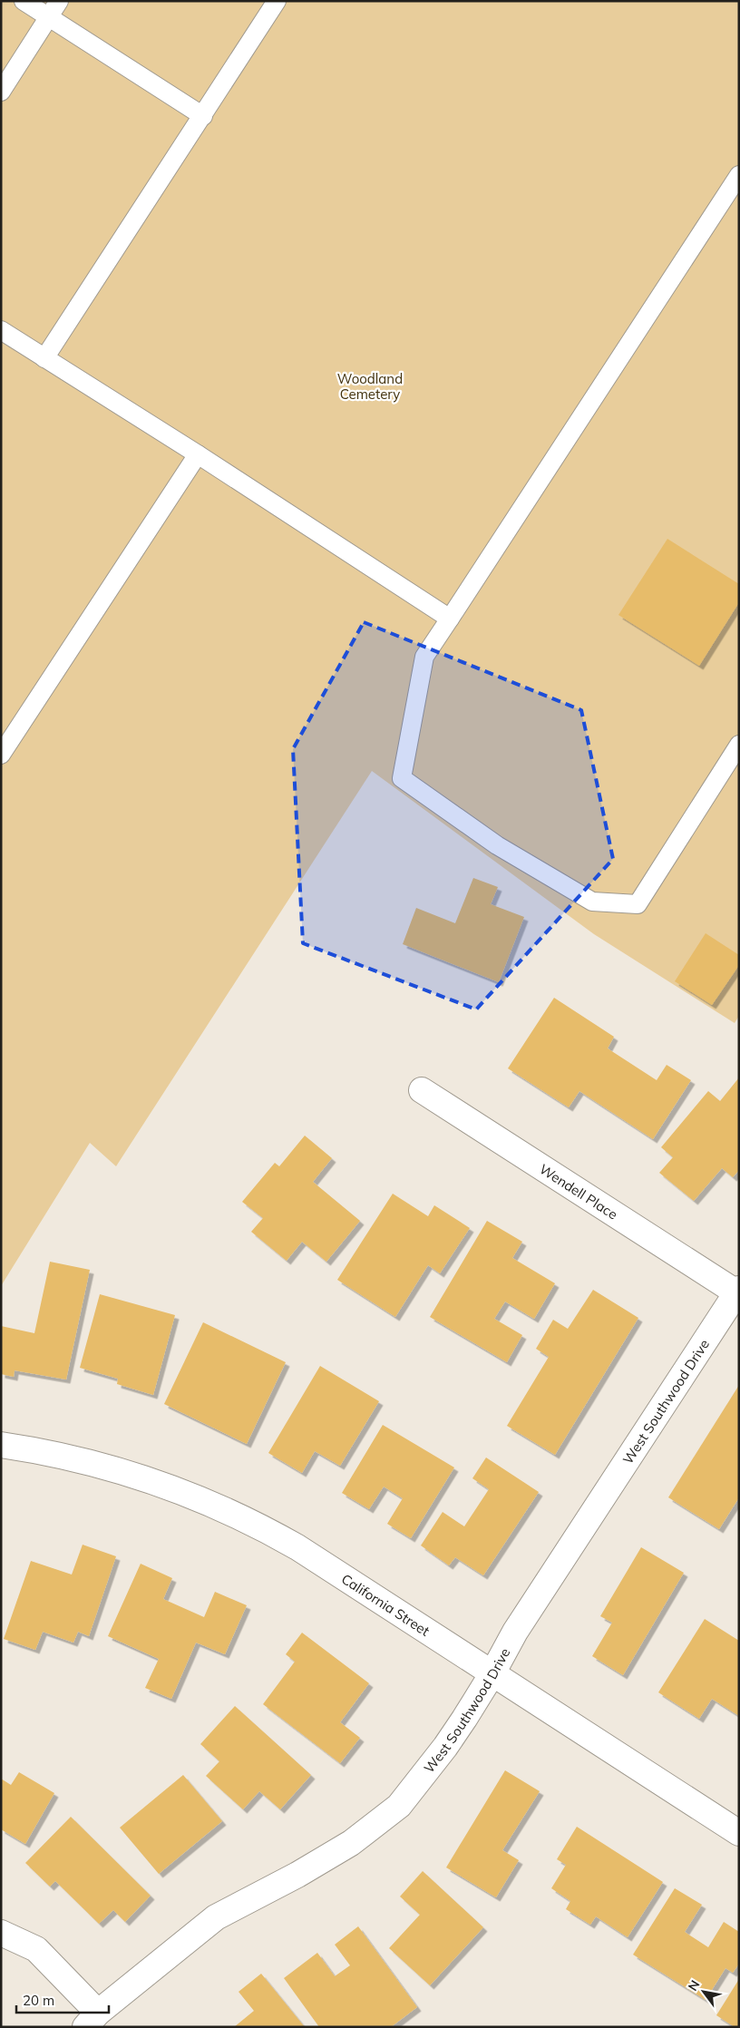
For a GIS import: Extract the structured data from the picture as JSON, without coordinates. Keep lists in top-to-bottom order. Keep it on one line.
{"streets":{"street":["Wendell Place","West Southwood Drive","California Street"]},"crossings":[["Wendell Place","West Southwood Drive"],["West Southwood Drive","California Street"]],"parks":["Woodland Cemetery"],"scale_bar":"20 m","north":"top left"}
